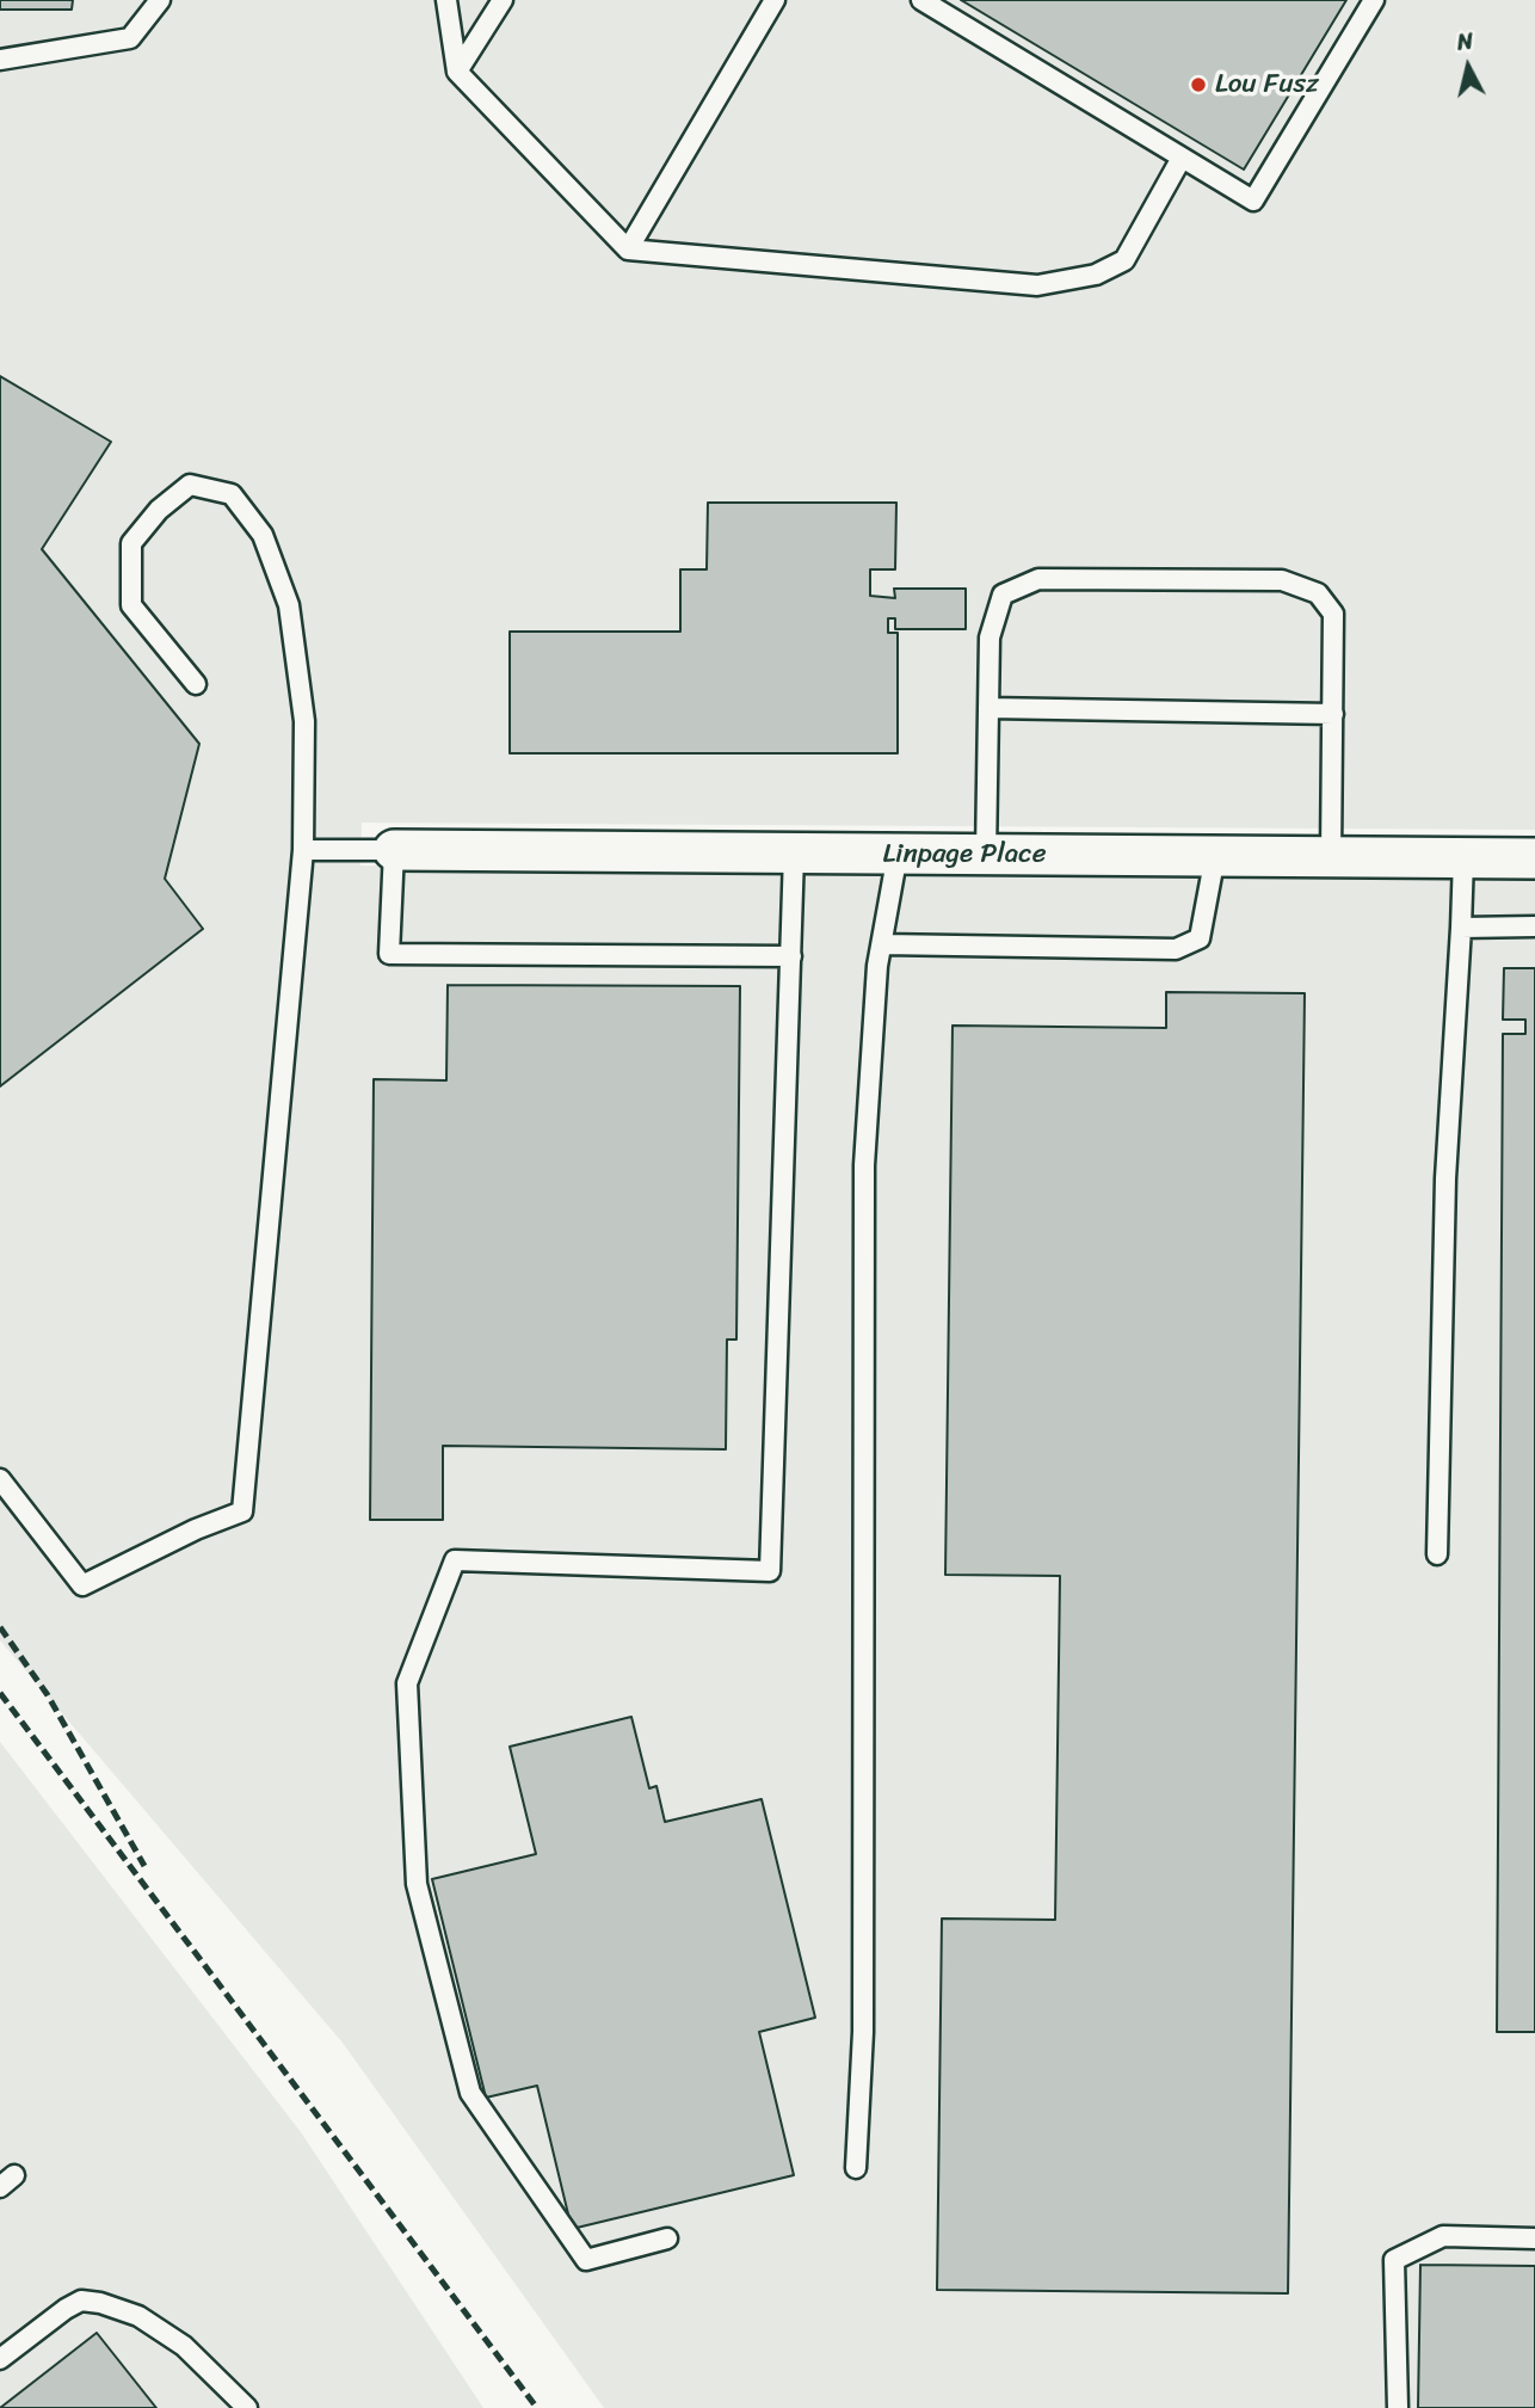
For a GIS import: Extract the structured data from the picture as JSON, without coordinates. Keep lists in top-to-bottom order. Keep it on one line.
{"streets":{"street":["Linpage Place"]},"places":["Lou Fusz"],"north":"top"}
